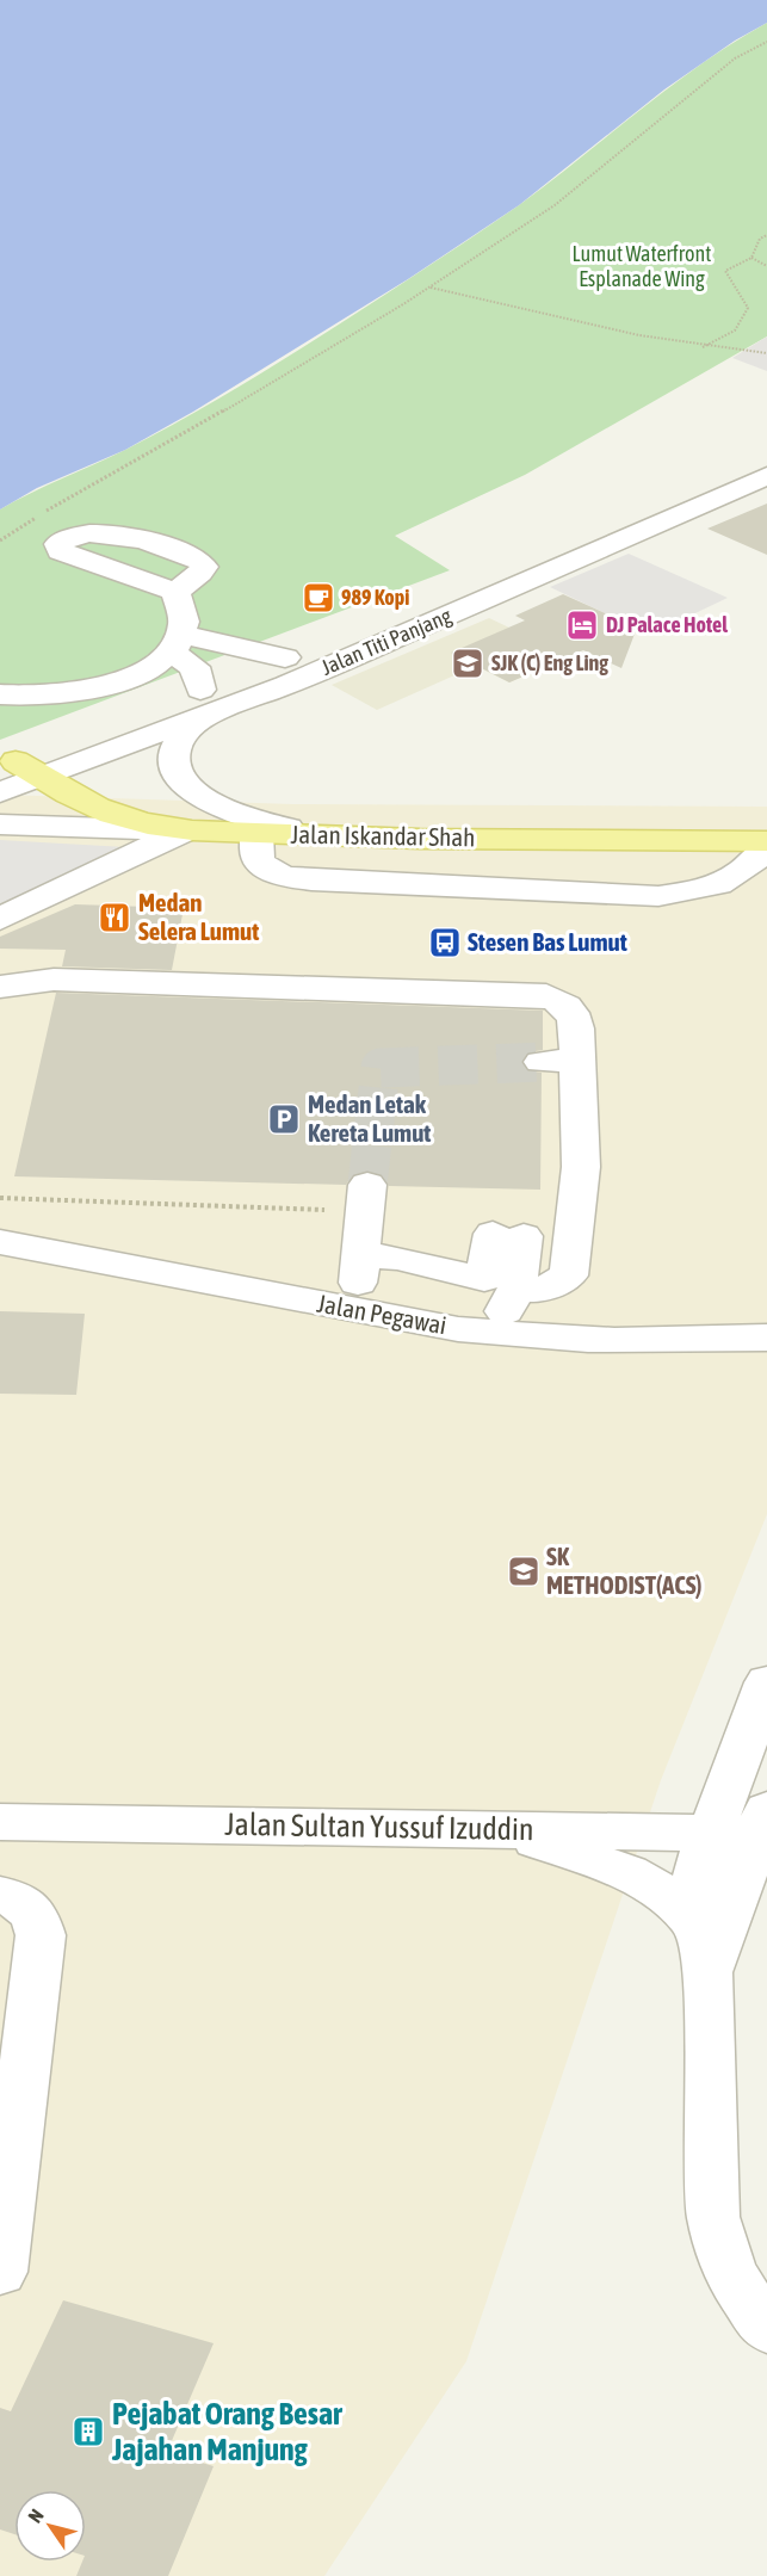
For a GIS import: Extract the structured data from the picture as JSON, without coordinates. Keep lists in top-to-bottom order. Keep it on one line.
{"streets":{"main road":["Jalan Iskandar Shah"],"street":["Jalan Titi Panjang","Jalan Pegawai","Jalan Sultan Yussuf Izuddin"]},"crossings":[["Jalan Titi Panjang","Jalan Iskandar Shah"]],"parks":["Lumut Waterfront Esplanade Wing"],"places":{"cafe":["989 Kopi"],"hotel":["DJ Palace Hotel"],"school or university":["SJK (C) Eng Ling","SK METHODIST(ACS)"],"restaurant":["Medan Selera Lumut"],"bus stop":["Stesen Bas Lumut"],"parking":["Medan Letak Kereta Lumut"],"building":["Pejabat Orang Besar Jajahan Manjung"]},"north":"top left"}
